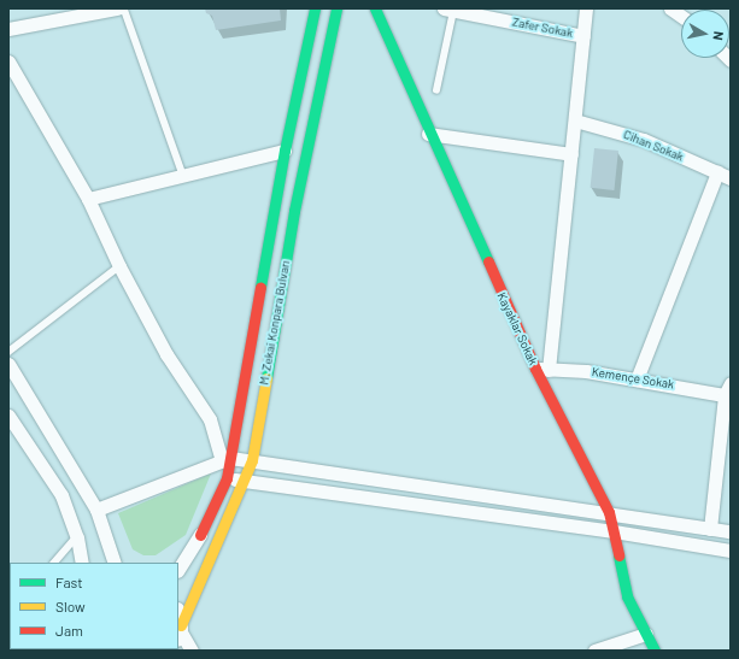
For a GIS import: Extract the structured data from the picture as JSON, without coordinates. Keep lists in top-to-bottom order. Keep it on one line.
{"streets":{"main road":["M. Zekai Konpara Bulvarı","Kayaklar Sokak"],"street":["Zafer Sokak","Cihan Sokak","Kemençe Sokak"]},"crossings":[["Kayaklar Sokak","Kemençe Sokak"]],"legend":["Fast","Slow","Jam"],"north":"right"}
